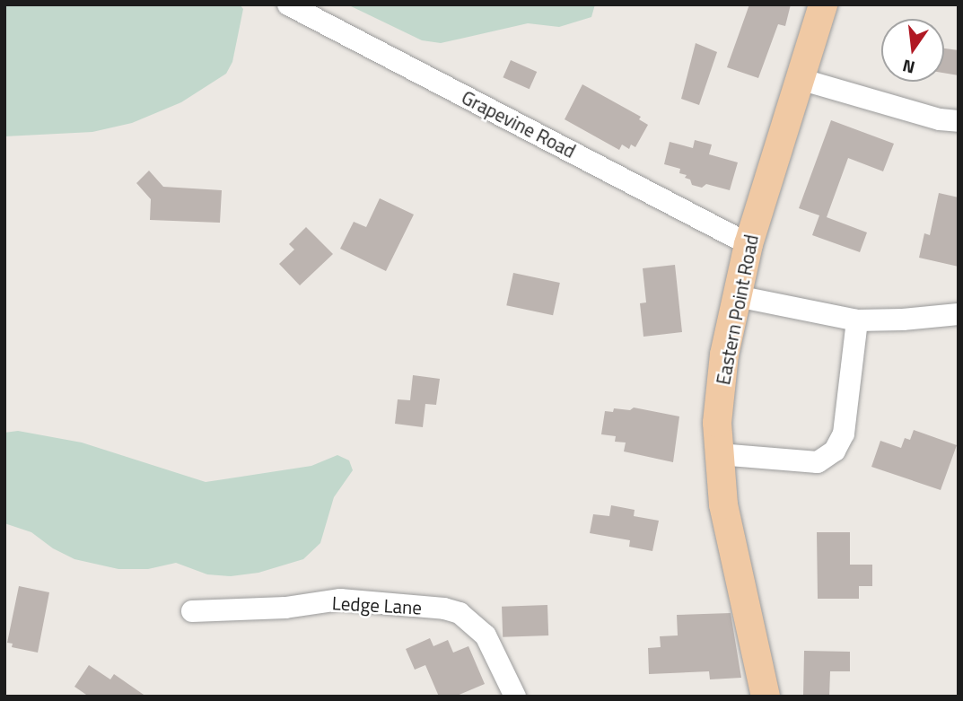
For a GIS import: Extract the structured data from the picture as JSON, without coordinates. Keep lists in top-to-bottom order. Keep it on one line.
{"streets":{"main road":["Eastern Point Road"],"street":["Grapevine Road","Ledge Lane"]},"crossings":[["Grapevine Road","Eastern Point Road"]],"north":"bottom"}
